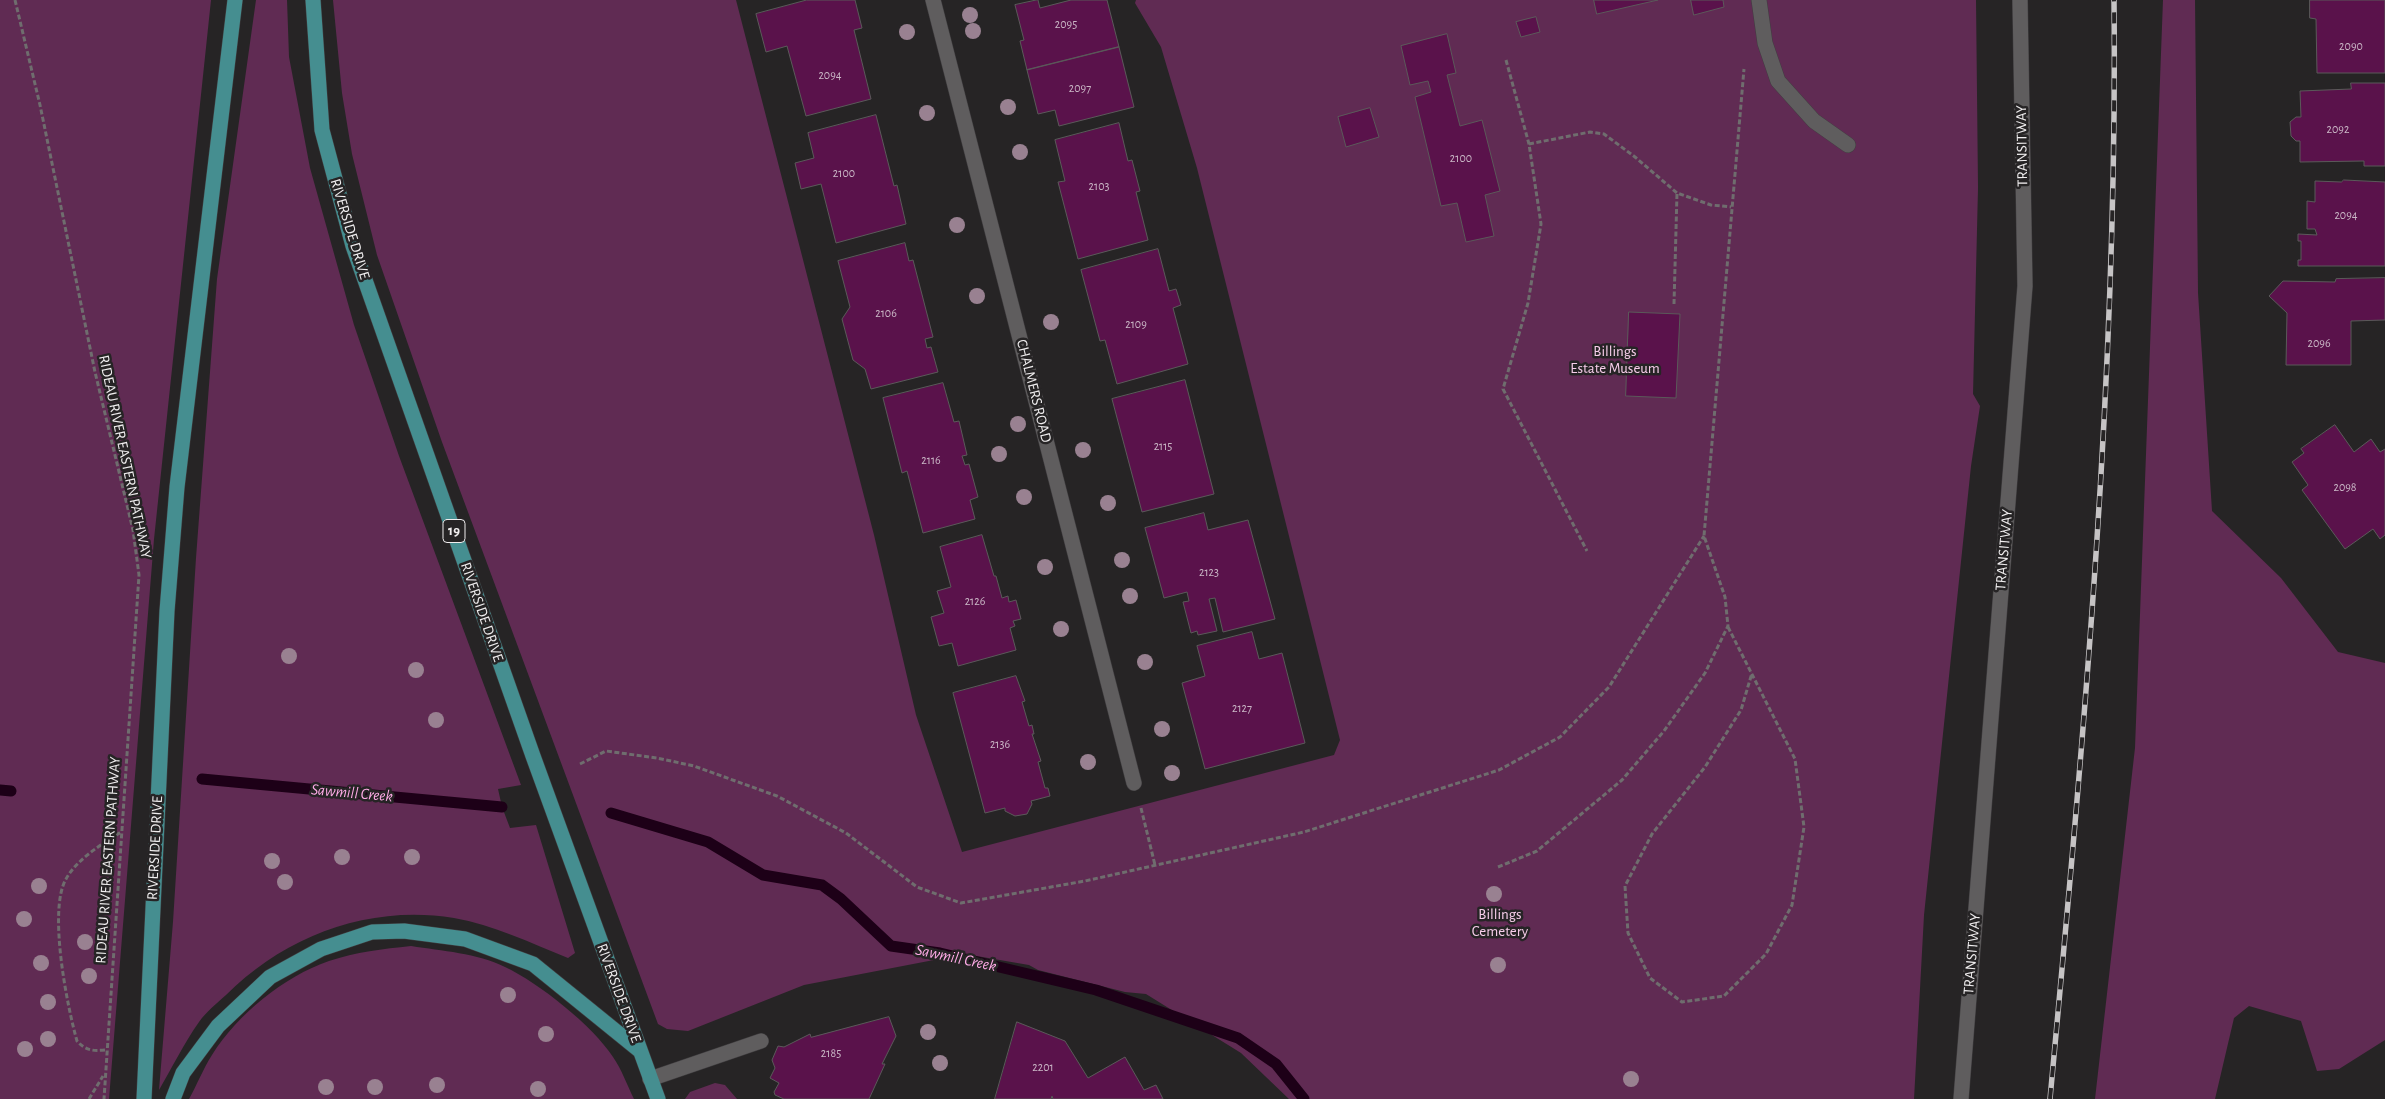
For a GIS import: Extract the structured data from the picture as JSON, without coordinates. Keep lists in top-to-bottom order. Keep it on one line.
{"streets":{"main road":["RIVERSIDE DRIVE","19"],"street":["TRANSITWAY","CHALMERS ROAD"],"path":["RIDEAU RIVER EASTERN PATHWAY"]},"water":["Sawmill Creek"],"parks":["Billings Estate Museum","Billings Cemetery"],"house_numbers":["2095","2090","2094","2097","2092","2100","2100","2103","2094","2106","2109","2096","2115","2116","2098","2123","2126","2127","2136","2185","2201"]}
